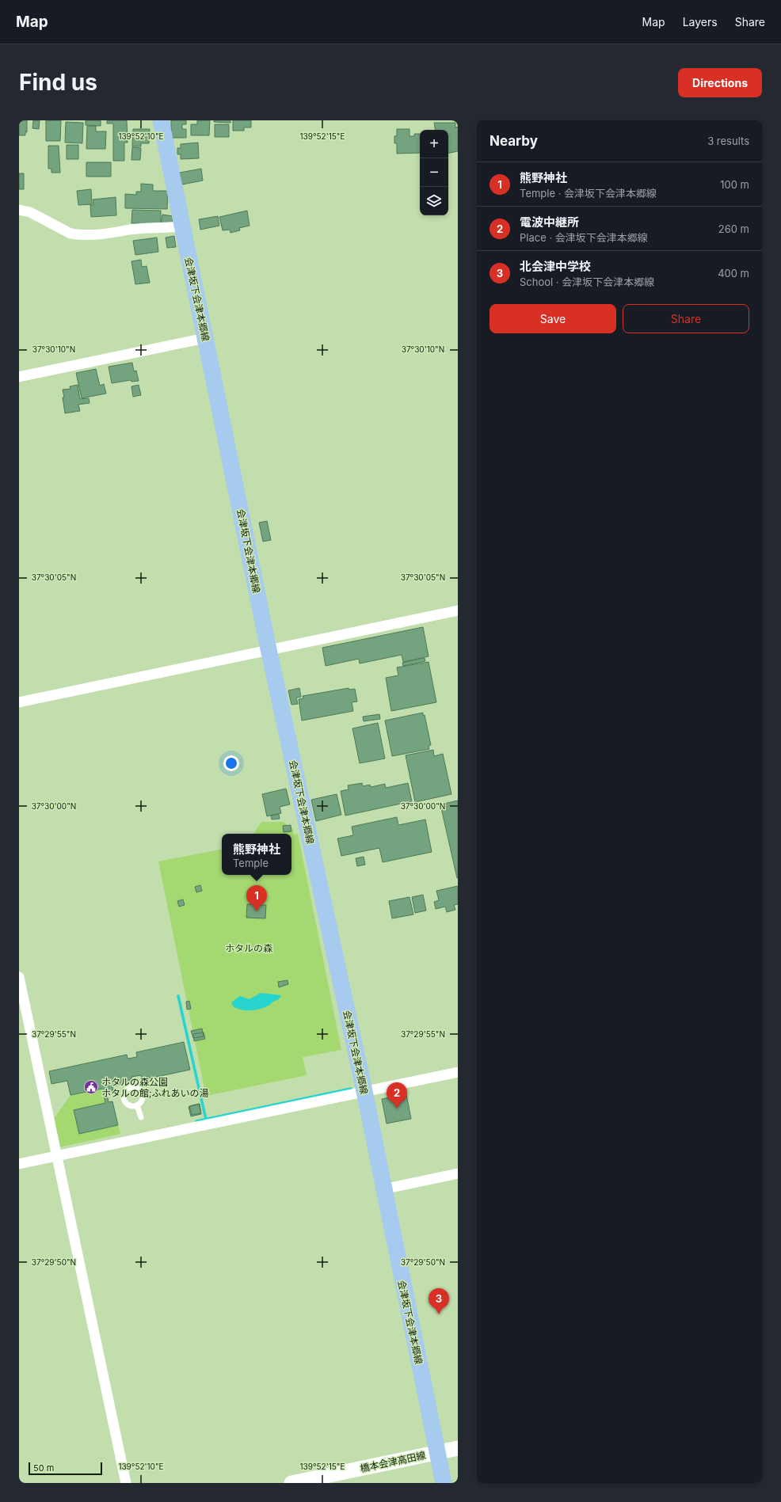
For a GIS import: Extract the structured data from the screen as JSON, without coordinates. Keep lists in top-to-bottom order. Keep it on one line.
{"streets":{"main road":["会津坂下会津本郷線","橋本会津高田線"]},"crossings":[["会津坂下会津本郷線","橋本会津高田線"]],"parks":["ホタルの森"],"places":{"public building":["ホタルの森公園 ホタルの館;ふれあいの湯"]},"scale_bar":"50 m","page":{"header":"Map","nav":["Map","Layers","Share"],"buttons":["Directions",["Save","Share"]],"title":"Find us","heading":["Nearby","3 results"],"map_buttons":["+","−"],"list":[{"mark":"1","name":"熊野神社","note":"Temple · 会津坂下会津本郷線","value":"100 m"},{"mark":"2","name":"電波中継所","note":"Place · 会津坂下会津本郷線","value":"260 m"},{"mark":"3","name":"北会津中学校","note":"School · 会津坂下会津本郷線","value":"400 m"}],"popup":["熊野神社","Temple"],"pins":["1","2","3"],"scale":"50 m"},"coordinates":["139°52'10\"E","139°52'15\"E","37°30'10\"N","37°30'05\"N","37°30'00\"N","37°29'55\"N","37°29'50\"N"]}
